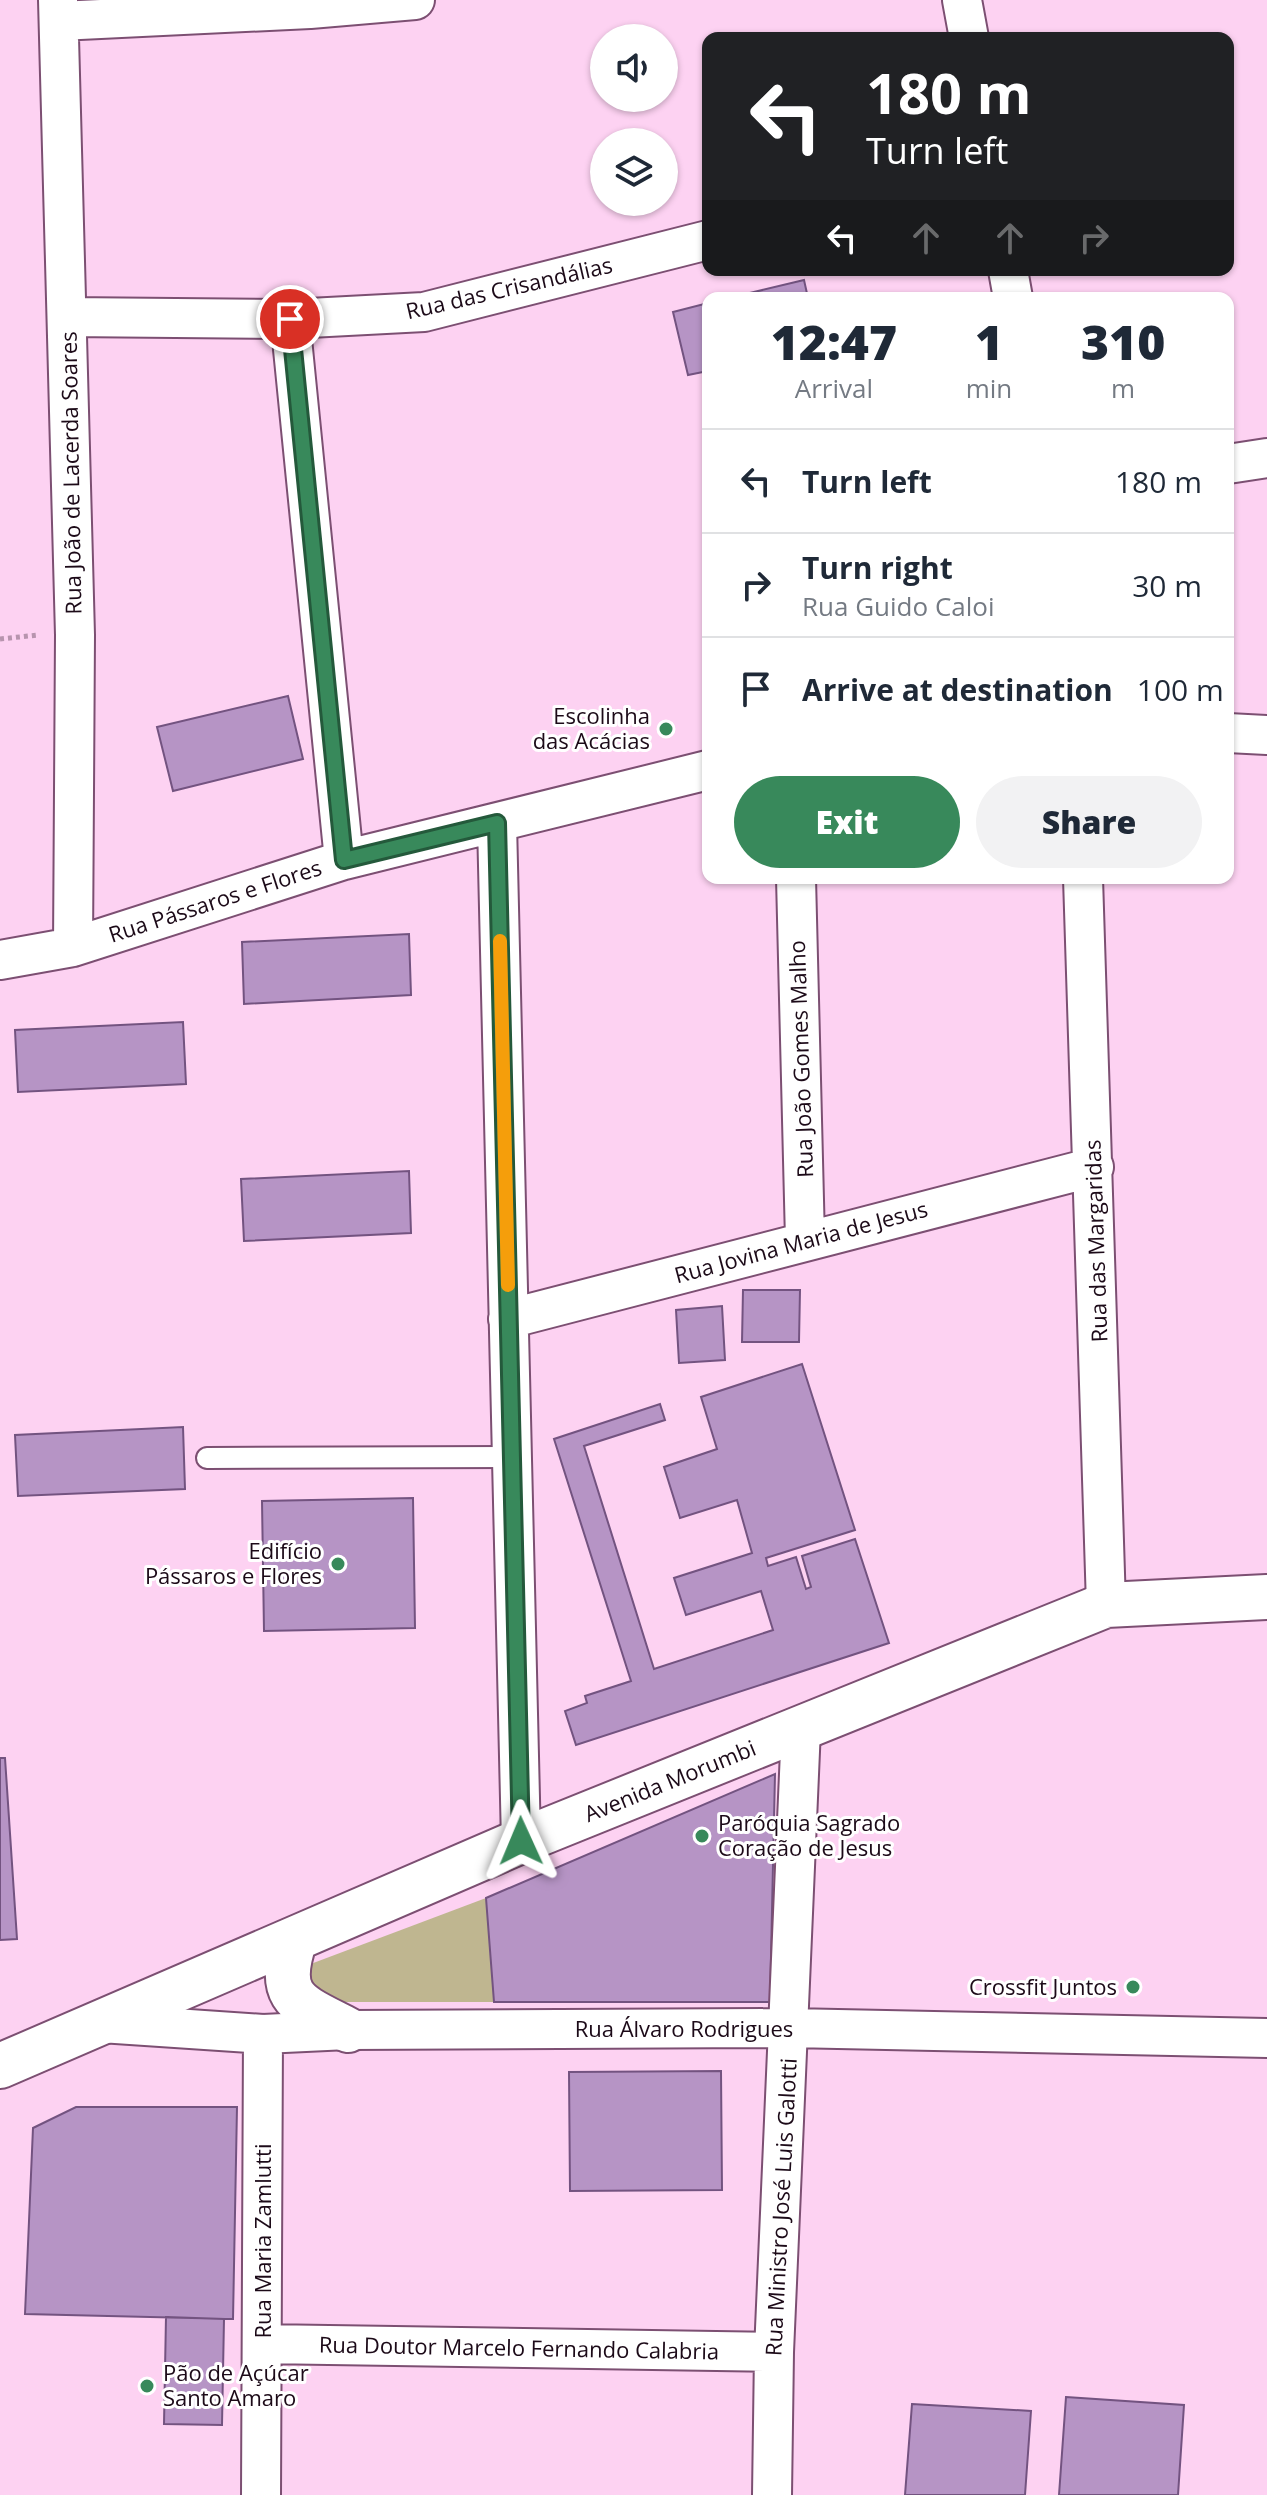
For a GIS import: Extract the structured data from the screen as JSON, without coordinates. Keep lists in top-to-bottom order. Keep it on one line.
{"streets":{"street":["Rua das Crisandálias","Rua João de Lacerda Soares","Rua Pássaros e Flores","Rua João Gomes Malho","Rua das Margaridas","Rua Jovina Maria de Jesus","Avenida Morumbi","Rua Álvaro Rodrigues","Rua Ministro José Luis Galotti","Rua Maria Zamlutti","Rua Doutor Marcelo Fernando Calabria"]},"crossings":[["Rua das Crisandálias","Rua João de Lacerda Soares"],["Rua João de Lacerda Soares","Rua Pássaros e Flores"],["Rua João Gomes Malho","Rua Jovina Maria de Jesus"],["Rua das Margaridas","Rua Jovina Maria de Jesus"],["Rua das Margaridas","Avenida Morumbi"],["Avenida Morumbi","Rua Álvaro Rodrigues"],["Avenida Morumbi","Rua Ministro José Luis Galotti"],["Rua Álvaro Rodrigues","Rua Ministro José Luis Galotti"],["Rua Álvaro Rodrigues","Rua Maria Zamlutti"],["Rua Ministro José Luis Galotti","Rua Doutor Marcelo Fernando Calabria"],["Rua Maria Zamlutti","Rua Doutor Marcelo Fernando Calabria"]],"places":["Escolinha das Acácias","Edifício Pássaros e Flores","Paróquia Sagrado Coração de Jesus","Crossfit Juntos","Pão de Açúcar Santo Amaro"],"page":{"turn":["180 m","Turn left"],"eta":["12:47","Arrival","1","min","310","m"],"list":[{"name":"Turn left","value":"180 m"},{"name":"Turn right","note":"Rua Guido Caloi","value":"30 m"},{"name":"Arrive at destination","value":"100 m"}],"buttons":["Exit","Share"]}}
